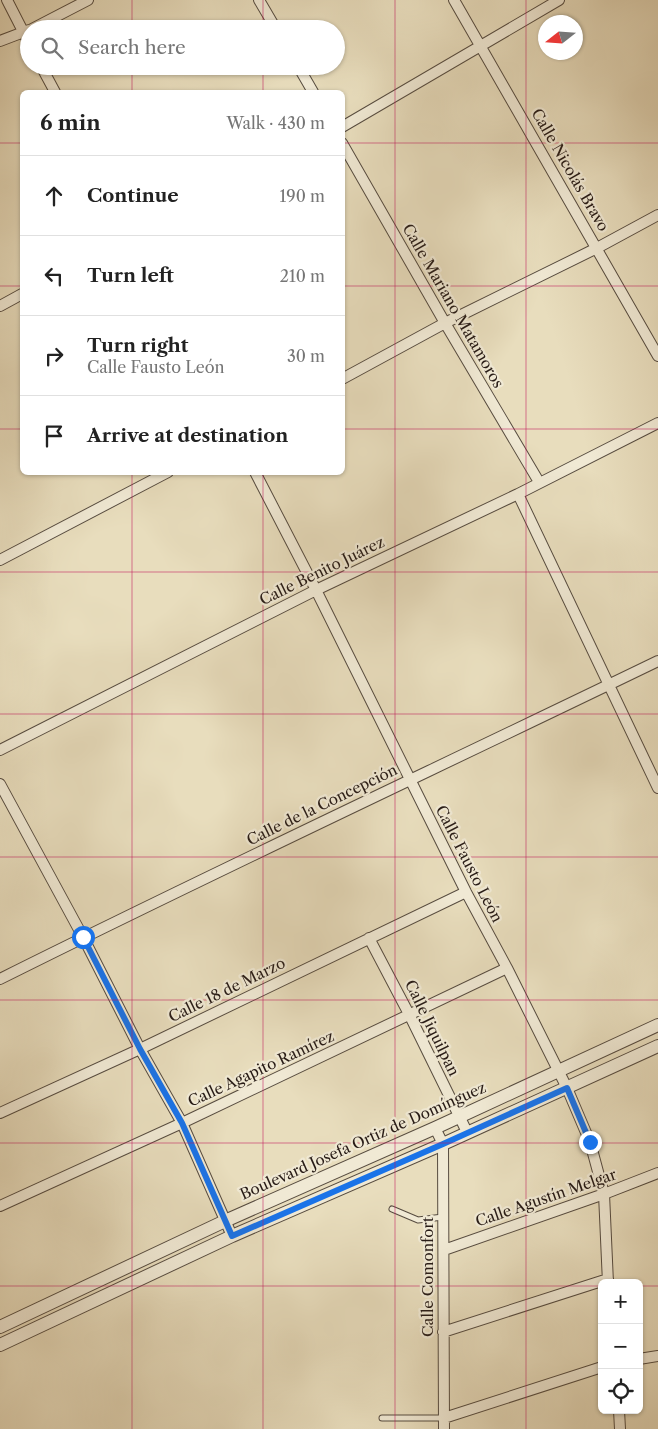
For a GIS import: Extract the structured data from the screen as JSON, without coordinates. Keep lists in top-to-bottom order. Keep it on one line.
{"streets":{"street":["Calle Nicolás Bravo","Calle Mariano Matamoros","Calle Benito Juárez","Calle de la Concepción","Calle Fausto León","Calle 18 de Marzo","Calle Jiquilpan","Calle Agapito Ramírez","Boulevard Josefa Ortiz de Domínguez","Calle Agustín Melgar","Calle Comonfort"]},"crossings":[["Calle Mariano Matamoros","Calle Benito Juárez"],["Calle Benito Juárez","Calle Fausto León"],["Calle de la Concepción","Calle Fausto León"],["Calle Fausto León","Calle 18 de Marzo"],["Calle Fausto León","Calle Agapito Ramírez"],["Calle Fausto León","Boulevard Josefa Ortiz de Domínguez"],["Calle Fausto León","Calle Agustín Melgar"],["Calle 18 de Marzo","Calle Jiquilpan"],["Calle Jiquilpan","Calle Agapito Ramírez"],["Calle Jiquilpan","Boulevard Josefa Ortiz de Domínguez"],["Boulevard Josefa Ortiz de Domínguez","Calle Comonfort"],["Calle Agustín Melgar","Calle Comonfort"]],"north":"left","page":{"search":"Search here","heading":["6 min","Walk · 430 m"],"list":[["Continue","190 m"],["Turn left","210 m"],["Turn right","Calle Fausto León","30 m"],"Arrive at destination"],"map_buttons":["+","−"]}}
